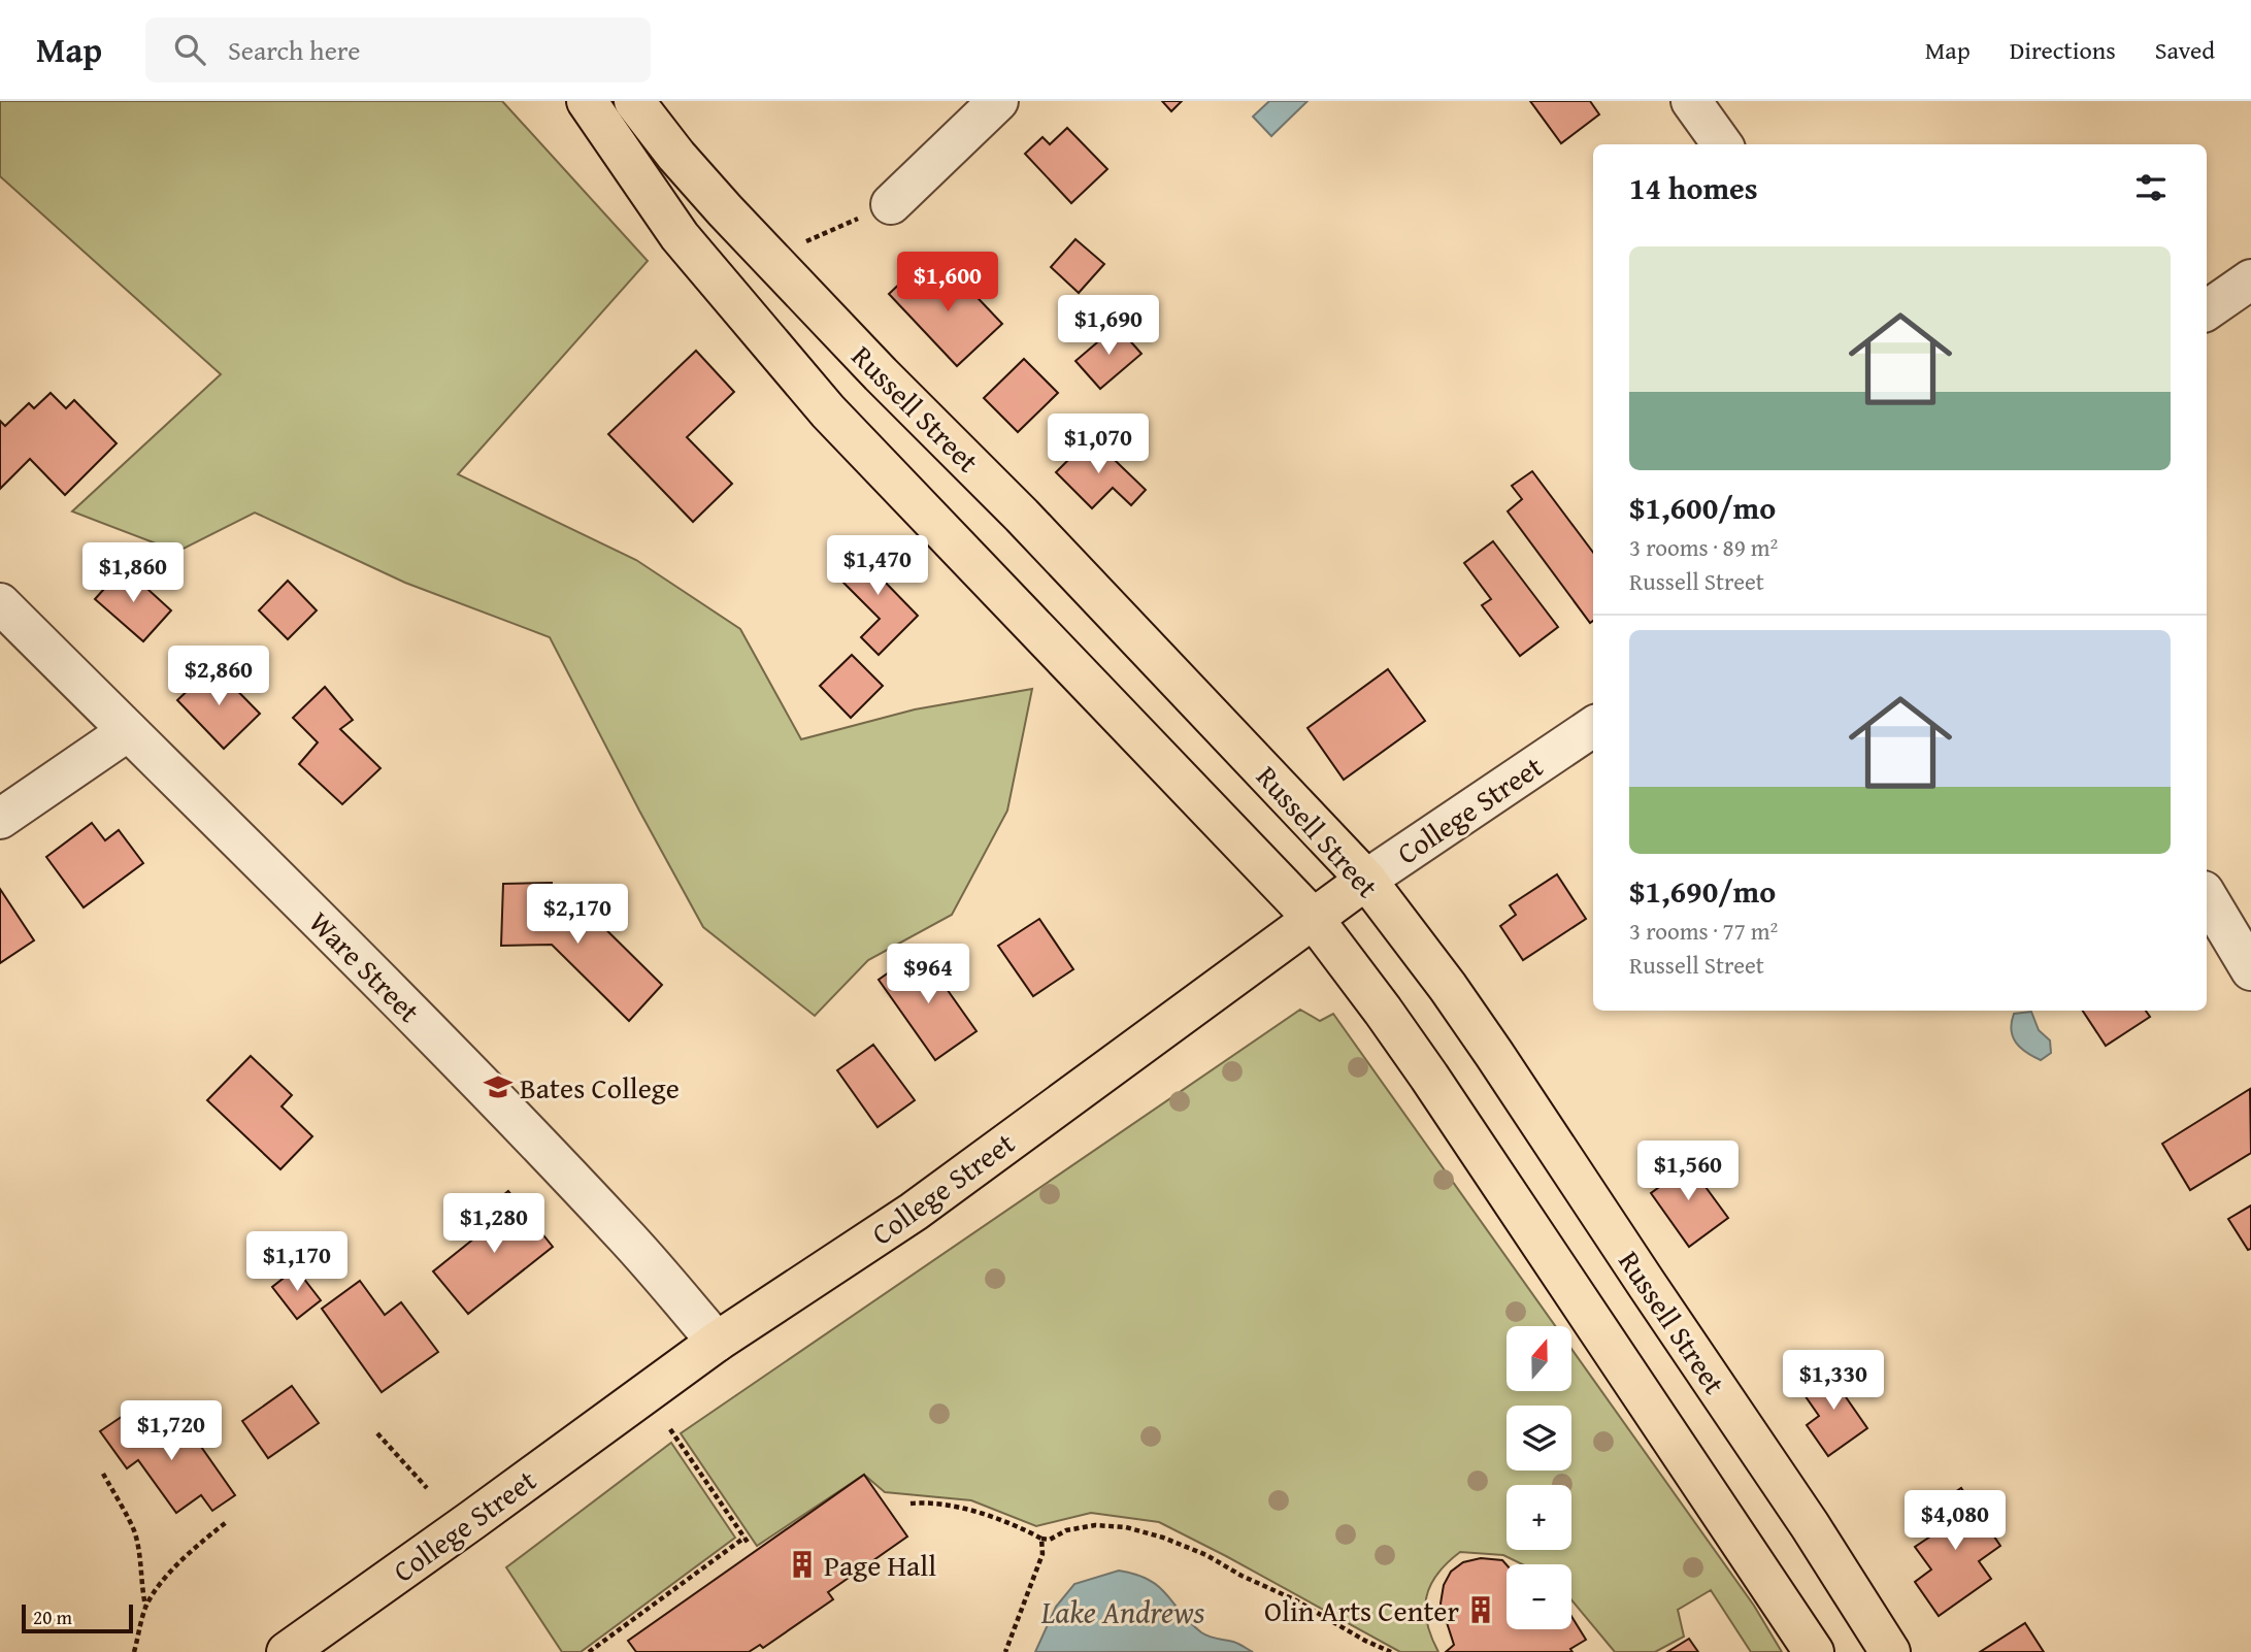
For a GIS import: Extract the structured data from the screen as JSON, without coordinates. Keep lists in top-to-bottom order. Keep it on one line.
{"streets":{"main road":["Russell Street","College Street"],"street":["Ware Street"]},"crossings":[["Russell Street","College Street"],["College Street","Ware Street"]],"water":["Lake Andrews"],"places":{"school or university":["Bates College"],"building":["Page Hall","Olin Arts Center"]},"scale_bar":"20 m","north":"top","page":{"header":"Map","search":"Search here","nav":["Map","Directions","Saved"],"heading":"14 homes","list":[{"name":"$1,600/mo","note":"3 rooms · 89 m² · Russell Street"},{"name":"$1,690/mo","note":"3 rooms · 77 m² · Russell Street"}],"price":["$1,600","$1,690","$1,070","$1,470","$1,860","$2,860","$2,170","$964","$1,560","$1,280","$1,170","$1,330","$1,720","$4,080"],"map_buttons":["+","−"],"scale":"20 m"}}
